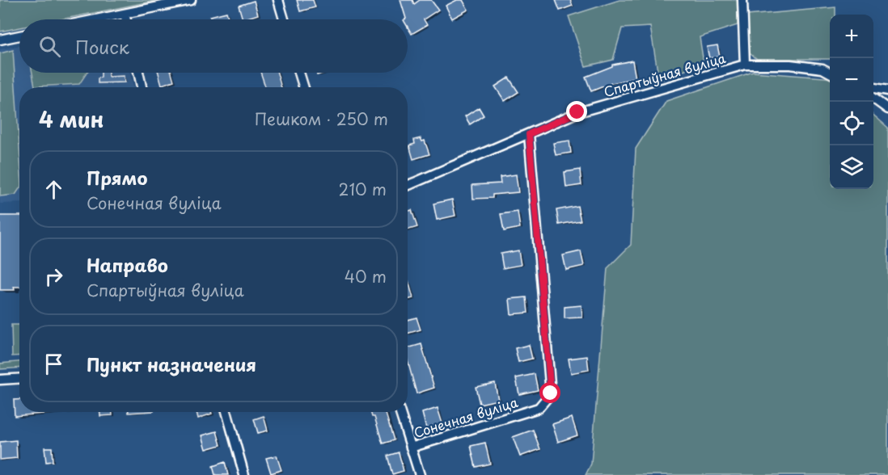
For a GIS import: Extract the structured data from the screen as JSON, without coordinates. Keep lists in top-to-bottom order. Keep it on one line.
{"streets":{"street":["Спартыўная вуліца","Сонечная вуліца"]},"crossings":[["Спартыўная вуліца","Сонечная вуліца"]],"page":{"map_buttons":["+","−"],"search":"Поиск","heading":["4 мин","Пешком · 250 m"],"list":[["Прямо","Сонечная вуліца","210 m"],["Направо","Спартыўная вуліца","40 m"],"Пункт назначения"]}}
